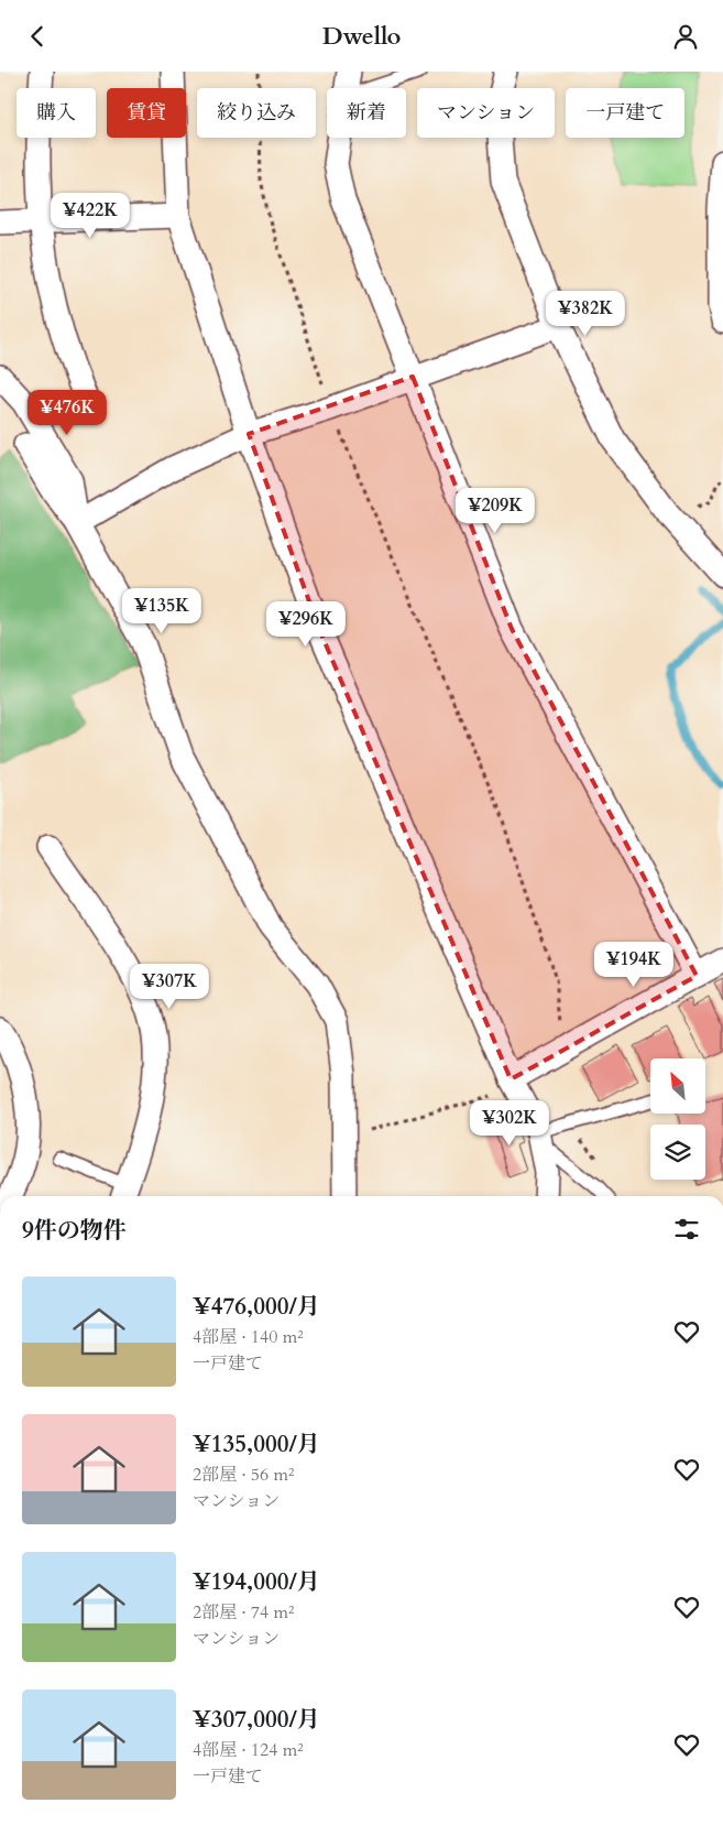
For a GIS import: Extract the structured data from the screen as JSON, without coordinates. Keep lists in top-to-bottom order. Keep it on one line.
{"north":"top left","page":{"header":"Dwello","chip":["購入","賃貸","絞り込み","新着","マンション","一戸建て"],"price":["¥422K","¥382K","¥476K","¥209K","¥135K","¥296K","¥194K","¥307K","¥302K"],"heading":"9件の物件","list":[{"name":"¥476,000/月","note":"4部屋 · 140 m² · 一戸建て"},{"name":"¥135,000/月","note":"2部屋 · 56 m² · マンション"},{"name":"¥194,000/月","note":"2部屋 · 74 m² · マンション"},{"name":"¥307,000/月","note":"4部屋 · 124 m² · 一戸建て"}]}}
